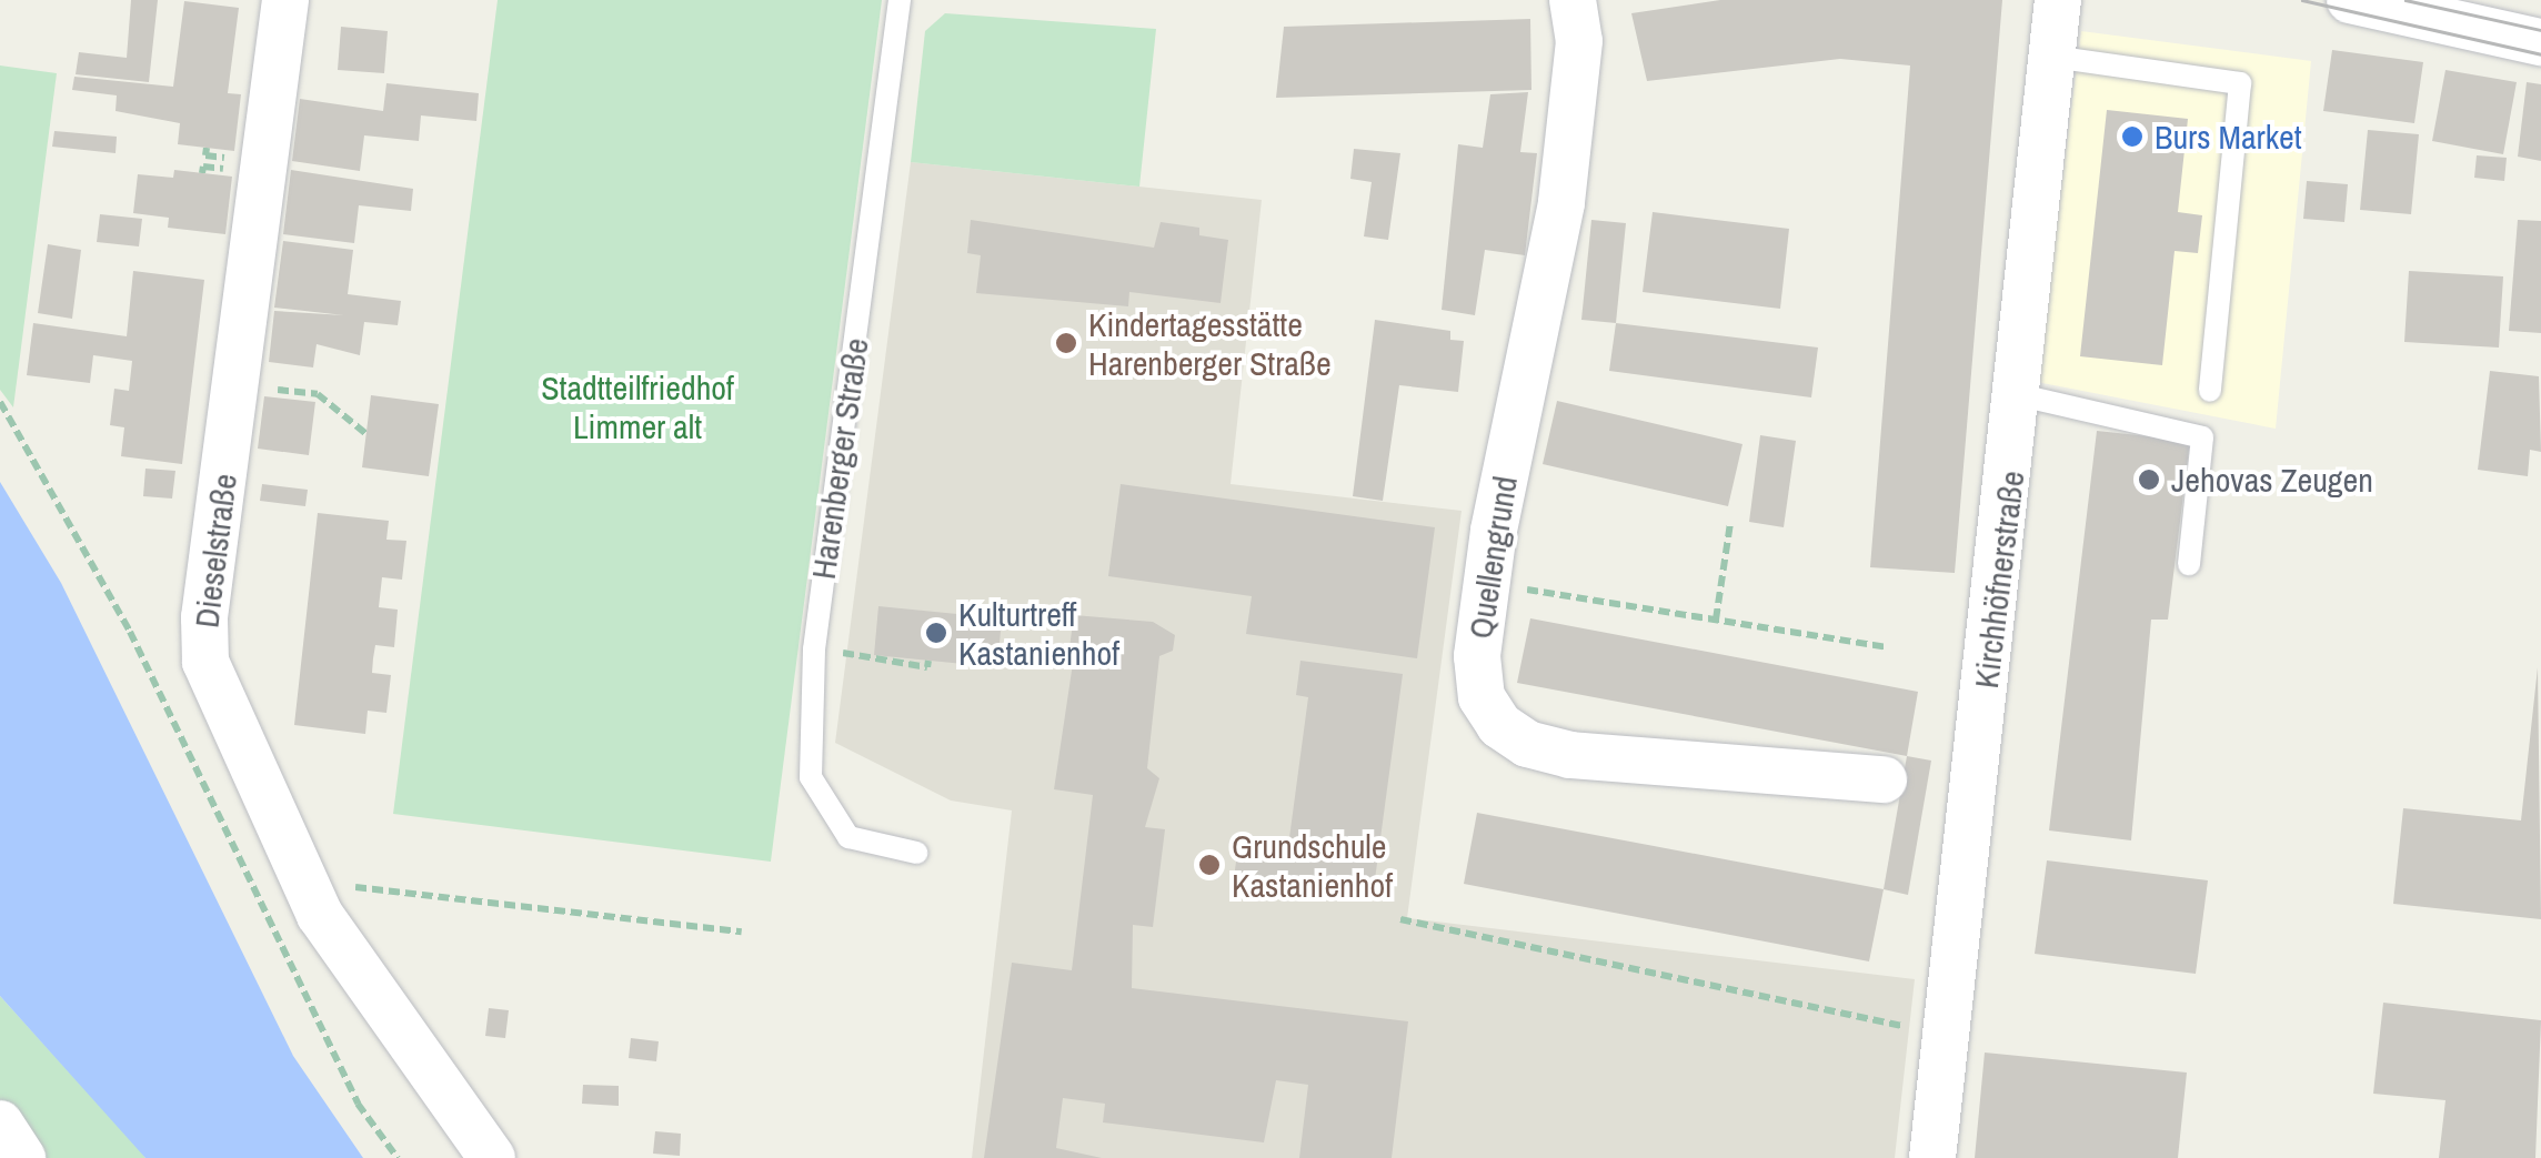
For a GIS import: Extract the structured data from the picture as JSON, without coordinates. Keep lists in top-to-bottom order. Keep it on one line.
{"streets":{"street":["Dieselstraße","Quellengrund","Kirchhöfnerstraße"],"lane":["Harenberger Straße"]},"parks":["Stadtteilfriedhof Limmer alt"],"places":["Burs Market","Kindertagesstätte Harenberger Straße","Jehovas Zeugen","Kulturtreff Kastanienhof","Grundschule Kastanienhof"]}
